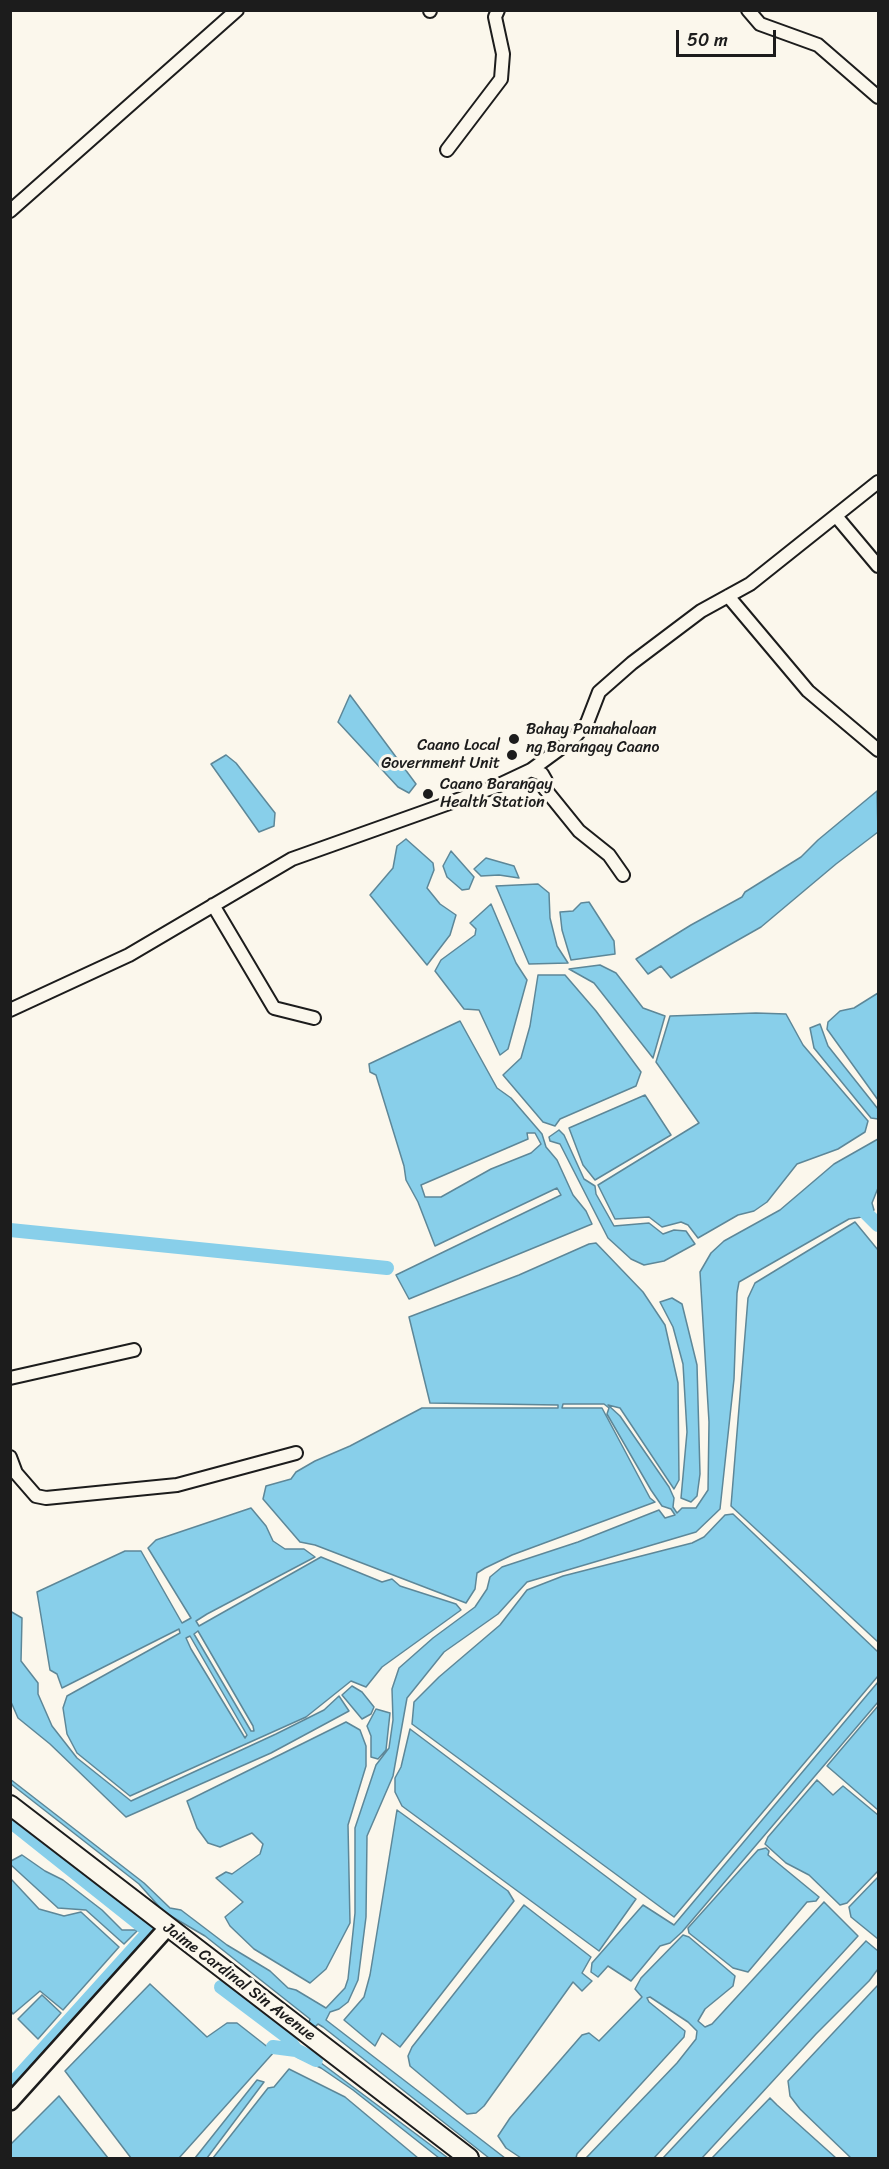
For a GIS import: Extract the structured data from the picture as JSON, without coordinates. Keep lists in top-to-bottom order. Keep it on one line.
{"streets":{"main road":["Jaime Cardinal Sin Avenue"]},"places":["Bahay Pamahalaan ng Barangay Caano","Caano Local Government Unit","Caano Barangay Health Station"],"scale_bar":"50 m"}
